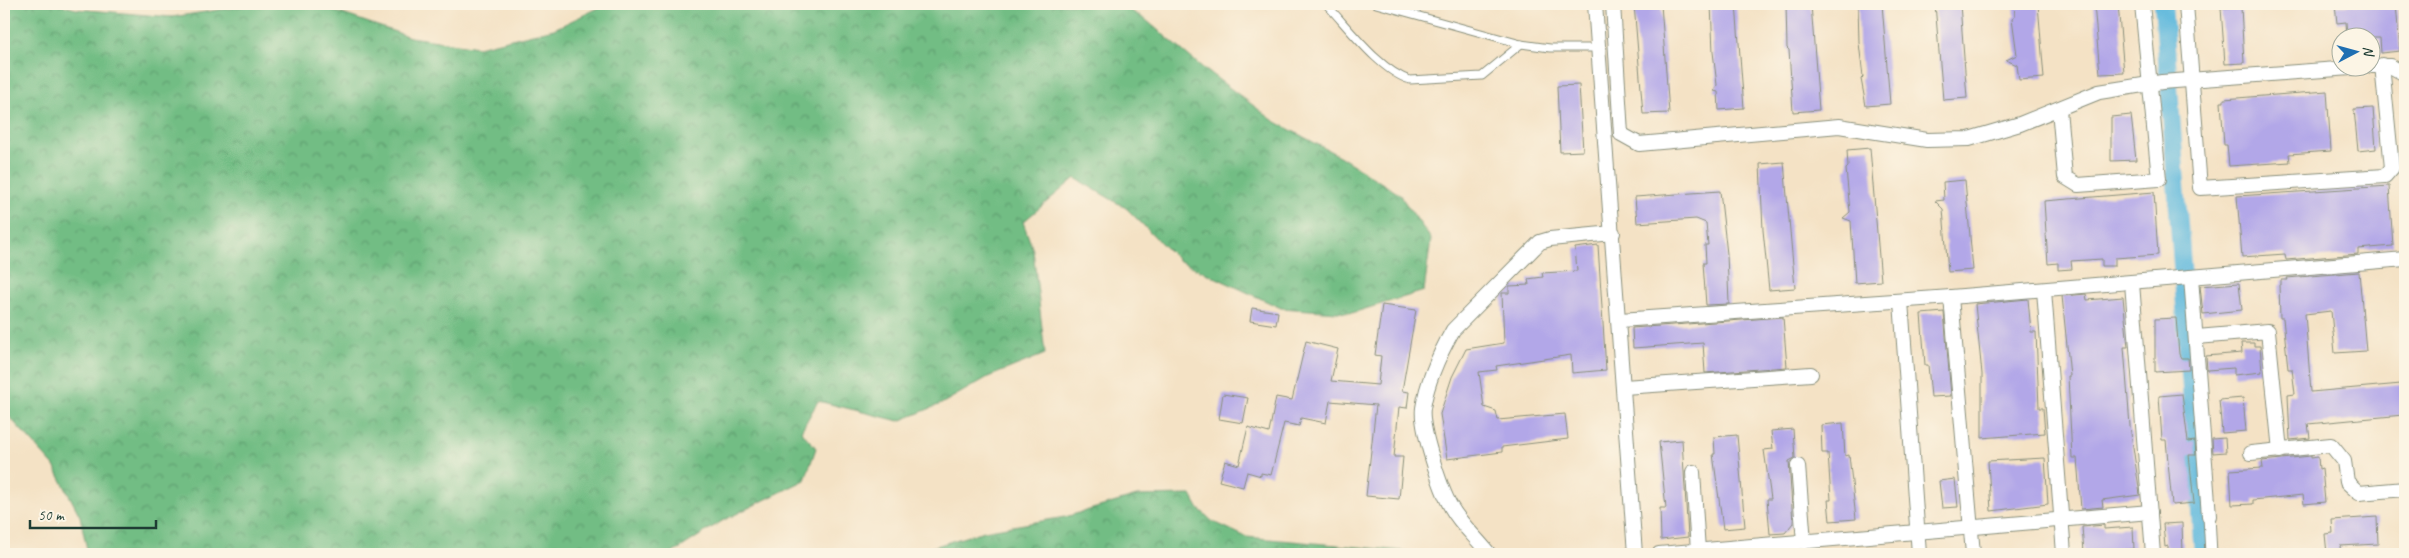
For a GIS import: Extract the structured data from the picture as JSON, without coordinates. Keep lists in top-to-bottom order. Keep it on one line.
{"scale_bar":"50 m","north":"right"}
